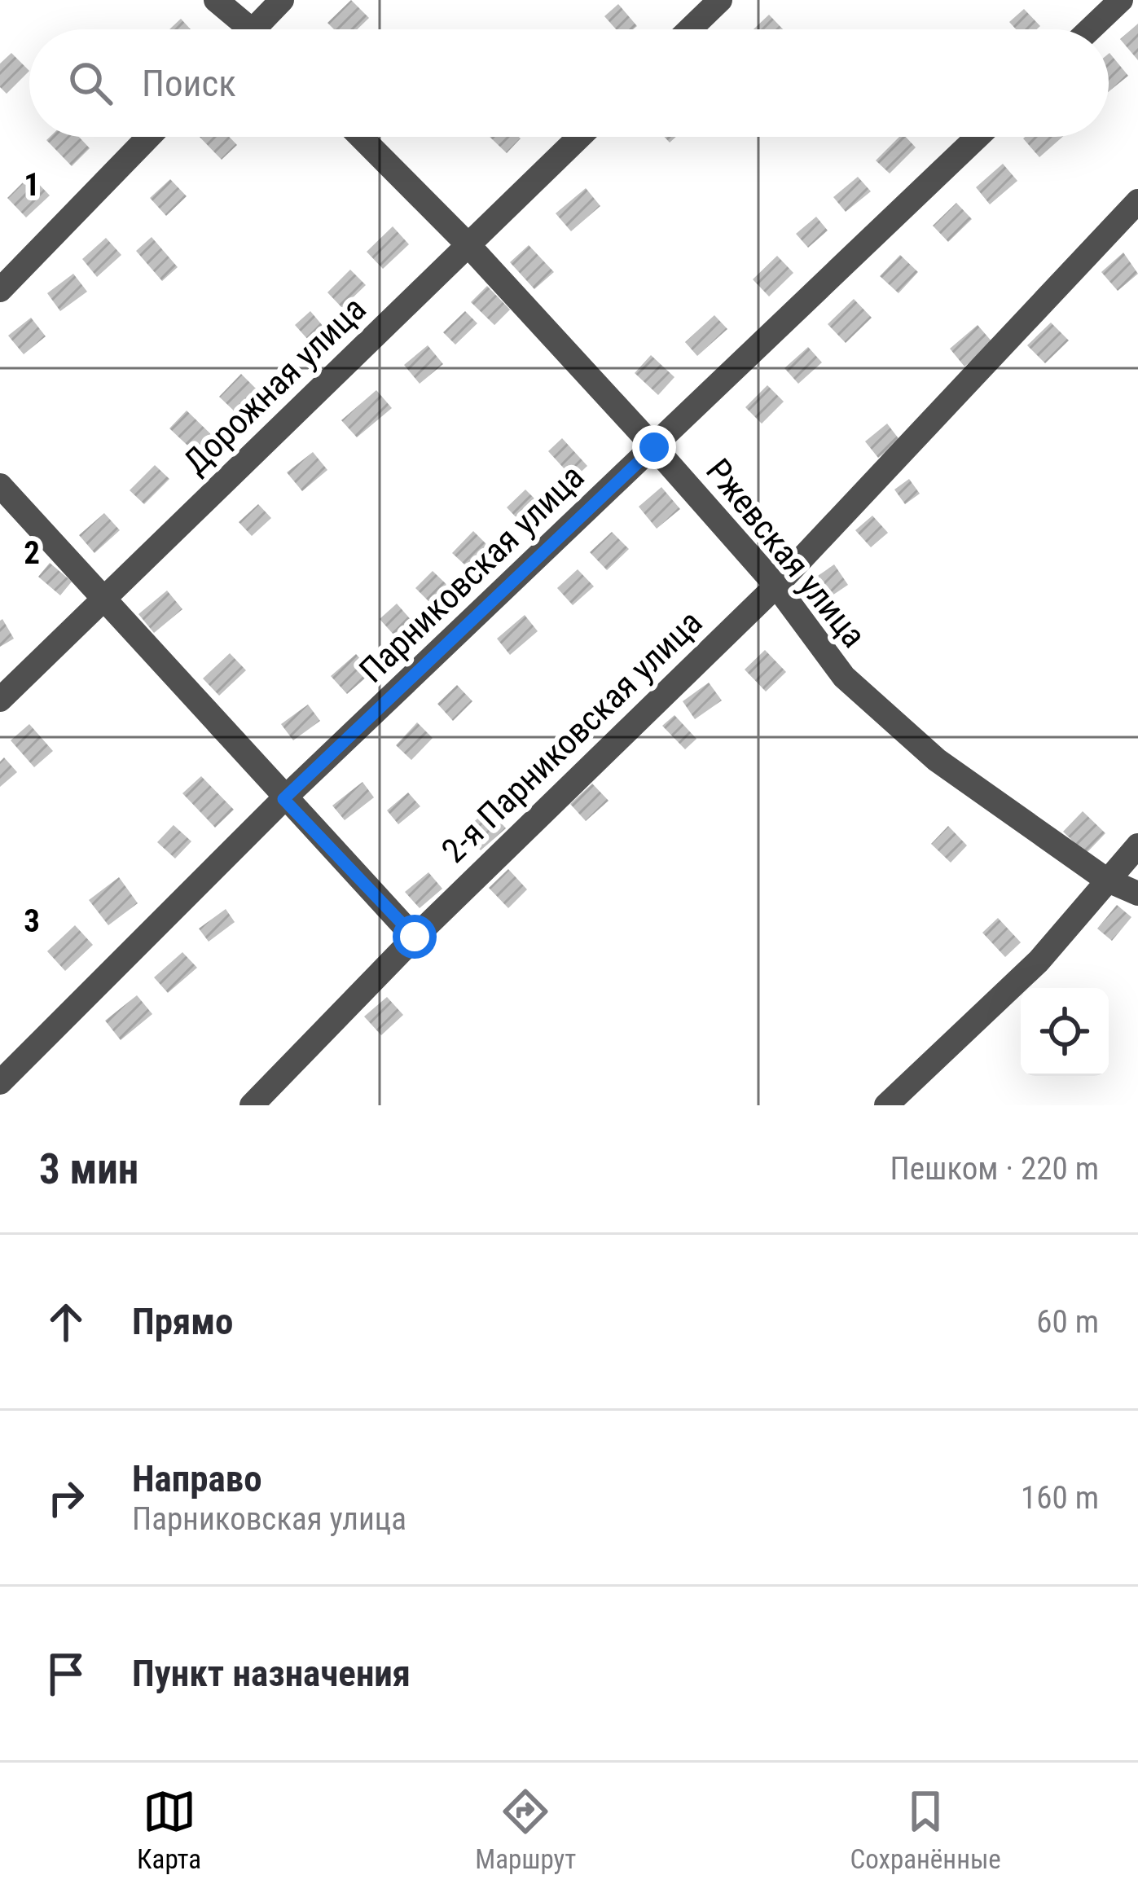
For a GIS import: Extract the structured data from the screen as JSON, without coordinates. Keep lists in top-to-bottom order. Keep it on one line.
{"streets":{"street":["Дорожная улица","Ржевская улица","Парниковская улица","2-я Парниковская улица"]},"crossings":[["Дорожная улица","Ржевская улица"],["Ржевская улица","Парниковская улица"],["Ржевская улица","2-я Парниковская улица"]],"page":{"search":"Поиск","heading":["3 мин","Пешком · 220 m"],"list":[["Прямо","60 m"],["Направо","Парниковская улица","160 m"],"Пункт назначения"],"nav":["Карта","Маршрут","Сохранённые"]},"grid":{"rows":["1","2","3"]}}
